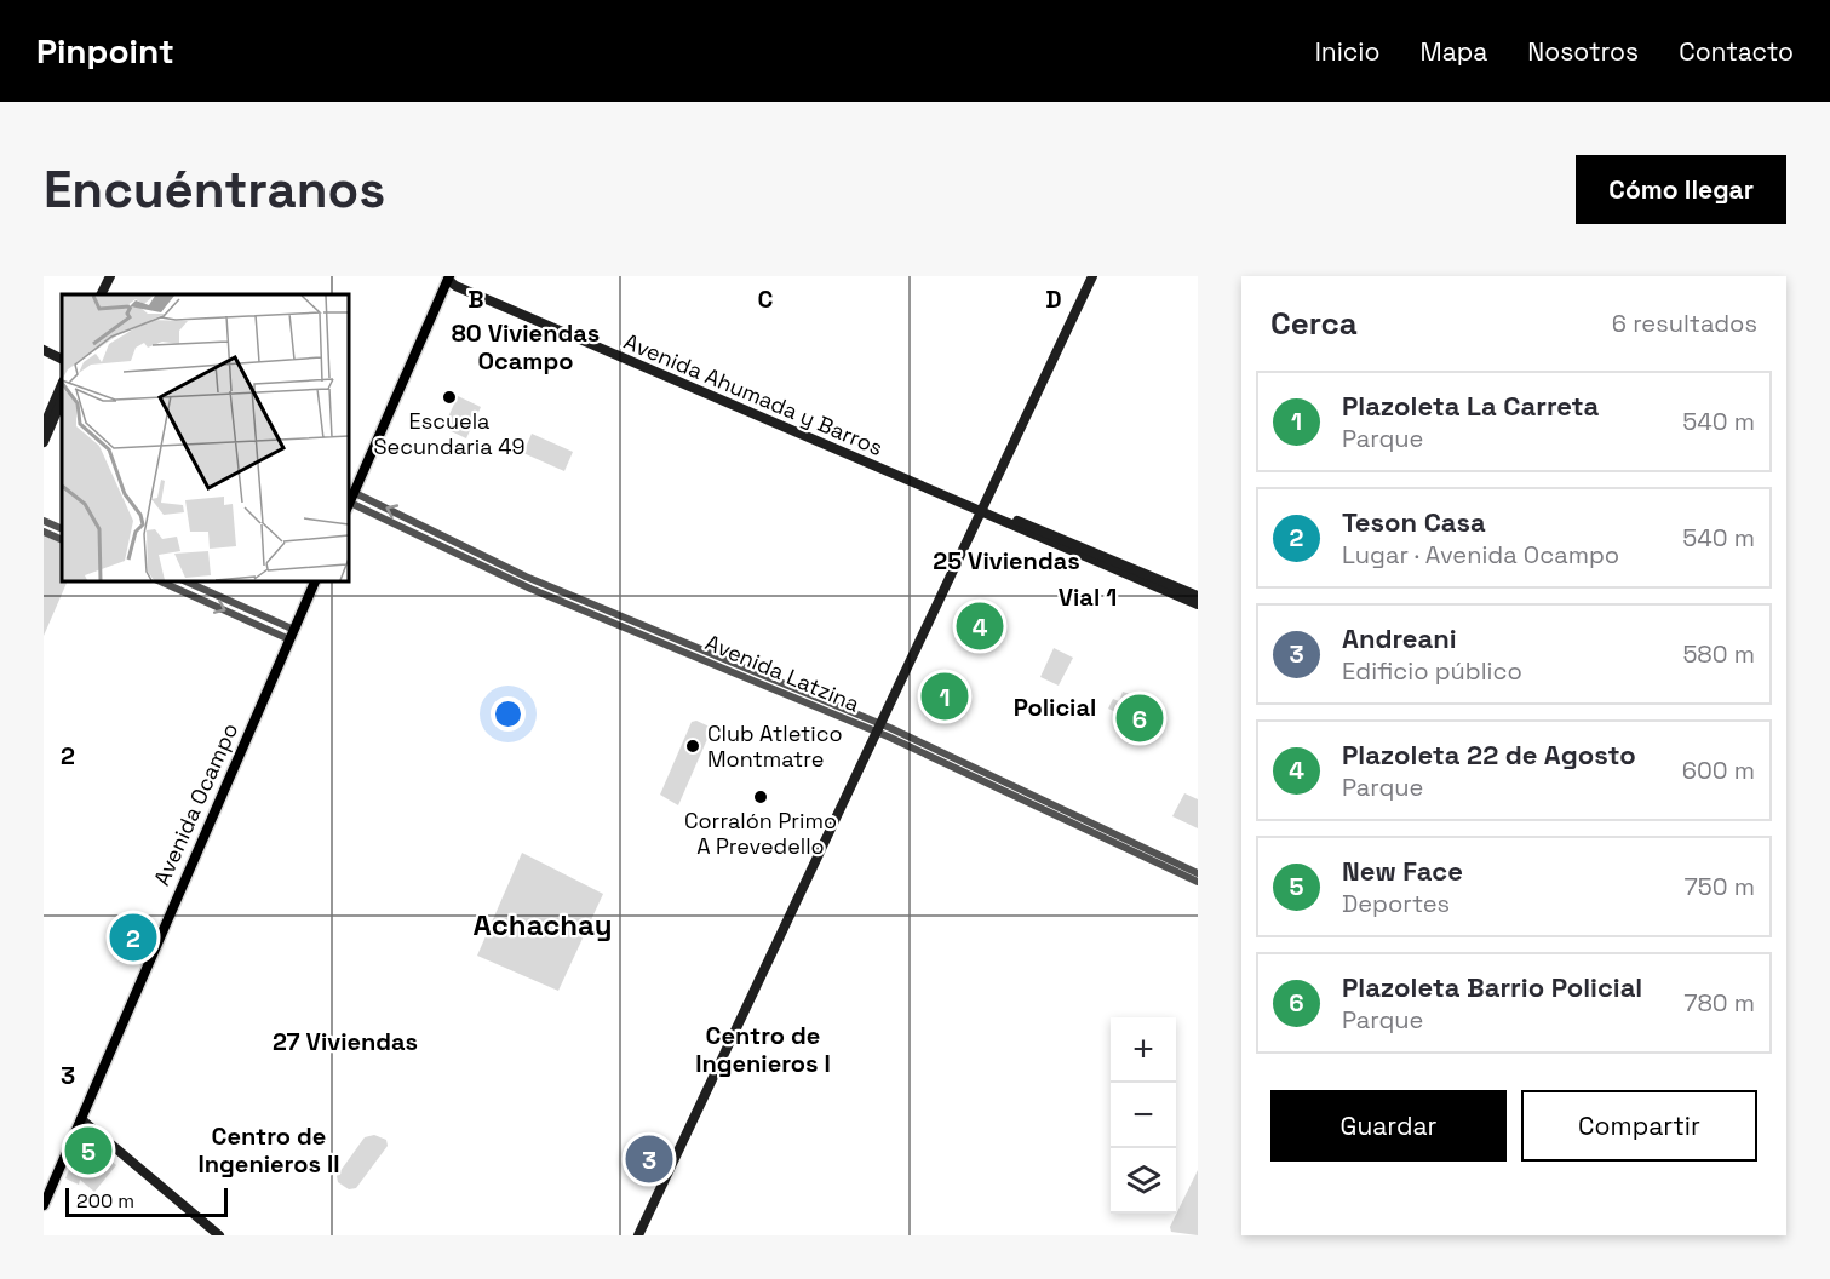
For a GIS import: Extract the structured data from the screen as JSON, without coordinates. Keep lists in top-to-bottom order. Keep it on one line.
{"streets":{"main road":["Avenida Ahumada y Barros","Avenida Ocampo"],"street":["Avenida Latzina"]},"districts":["80 Viviendas Ocampo","25 Viviendas","Vial 1","Policial","Achachay","Centro de Ingenieros I","27 Viviendas","Centro de Ingenieros II"],"places":["Escuela Secundaria 49","Club Atletico Montmatre","Corralón Primo A Prevedello"],"scale_bar":"200 m","page":{"header":"Pinpoint","nav":["Inicio","Mapa","Nosotros","Contacto"],"buttons":["Cómo llegar",["Guardar","Compartir"]],"title":"Encuéntranos","heading":["Cerca","6 resultados"],"list":[{"mark":"1","name":"Plazoleta La Carreta","note":"Parque","value":"540 m"},{"mark":"2","name":"Teson Casa","note":"Lugar · Avenida Ocampo","value":"540 m"},{"mark":"3","name":"Andreani","note":"Edificio público","value":"580 m"},{"mark":"4","name":"Plazoleta 22 de Agosto","note":"Parque","value":"600 m"},{"mark":"5","name":"New Face","note":"Deportes","value":"750 m"},{"mark":"6","name":"Plazoleta Barrio Policial","note":"Parque","value":"780 m"}],"pins":["4","1","6","2","5","3"],"map_buttons":["+","−"],"scale":"200 m"},"grid":{"columns":["B","C","D"],"rows":["2","3"]}}
